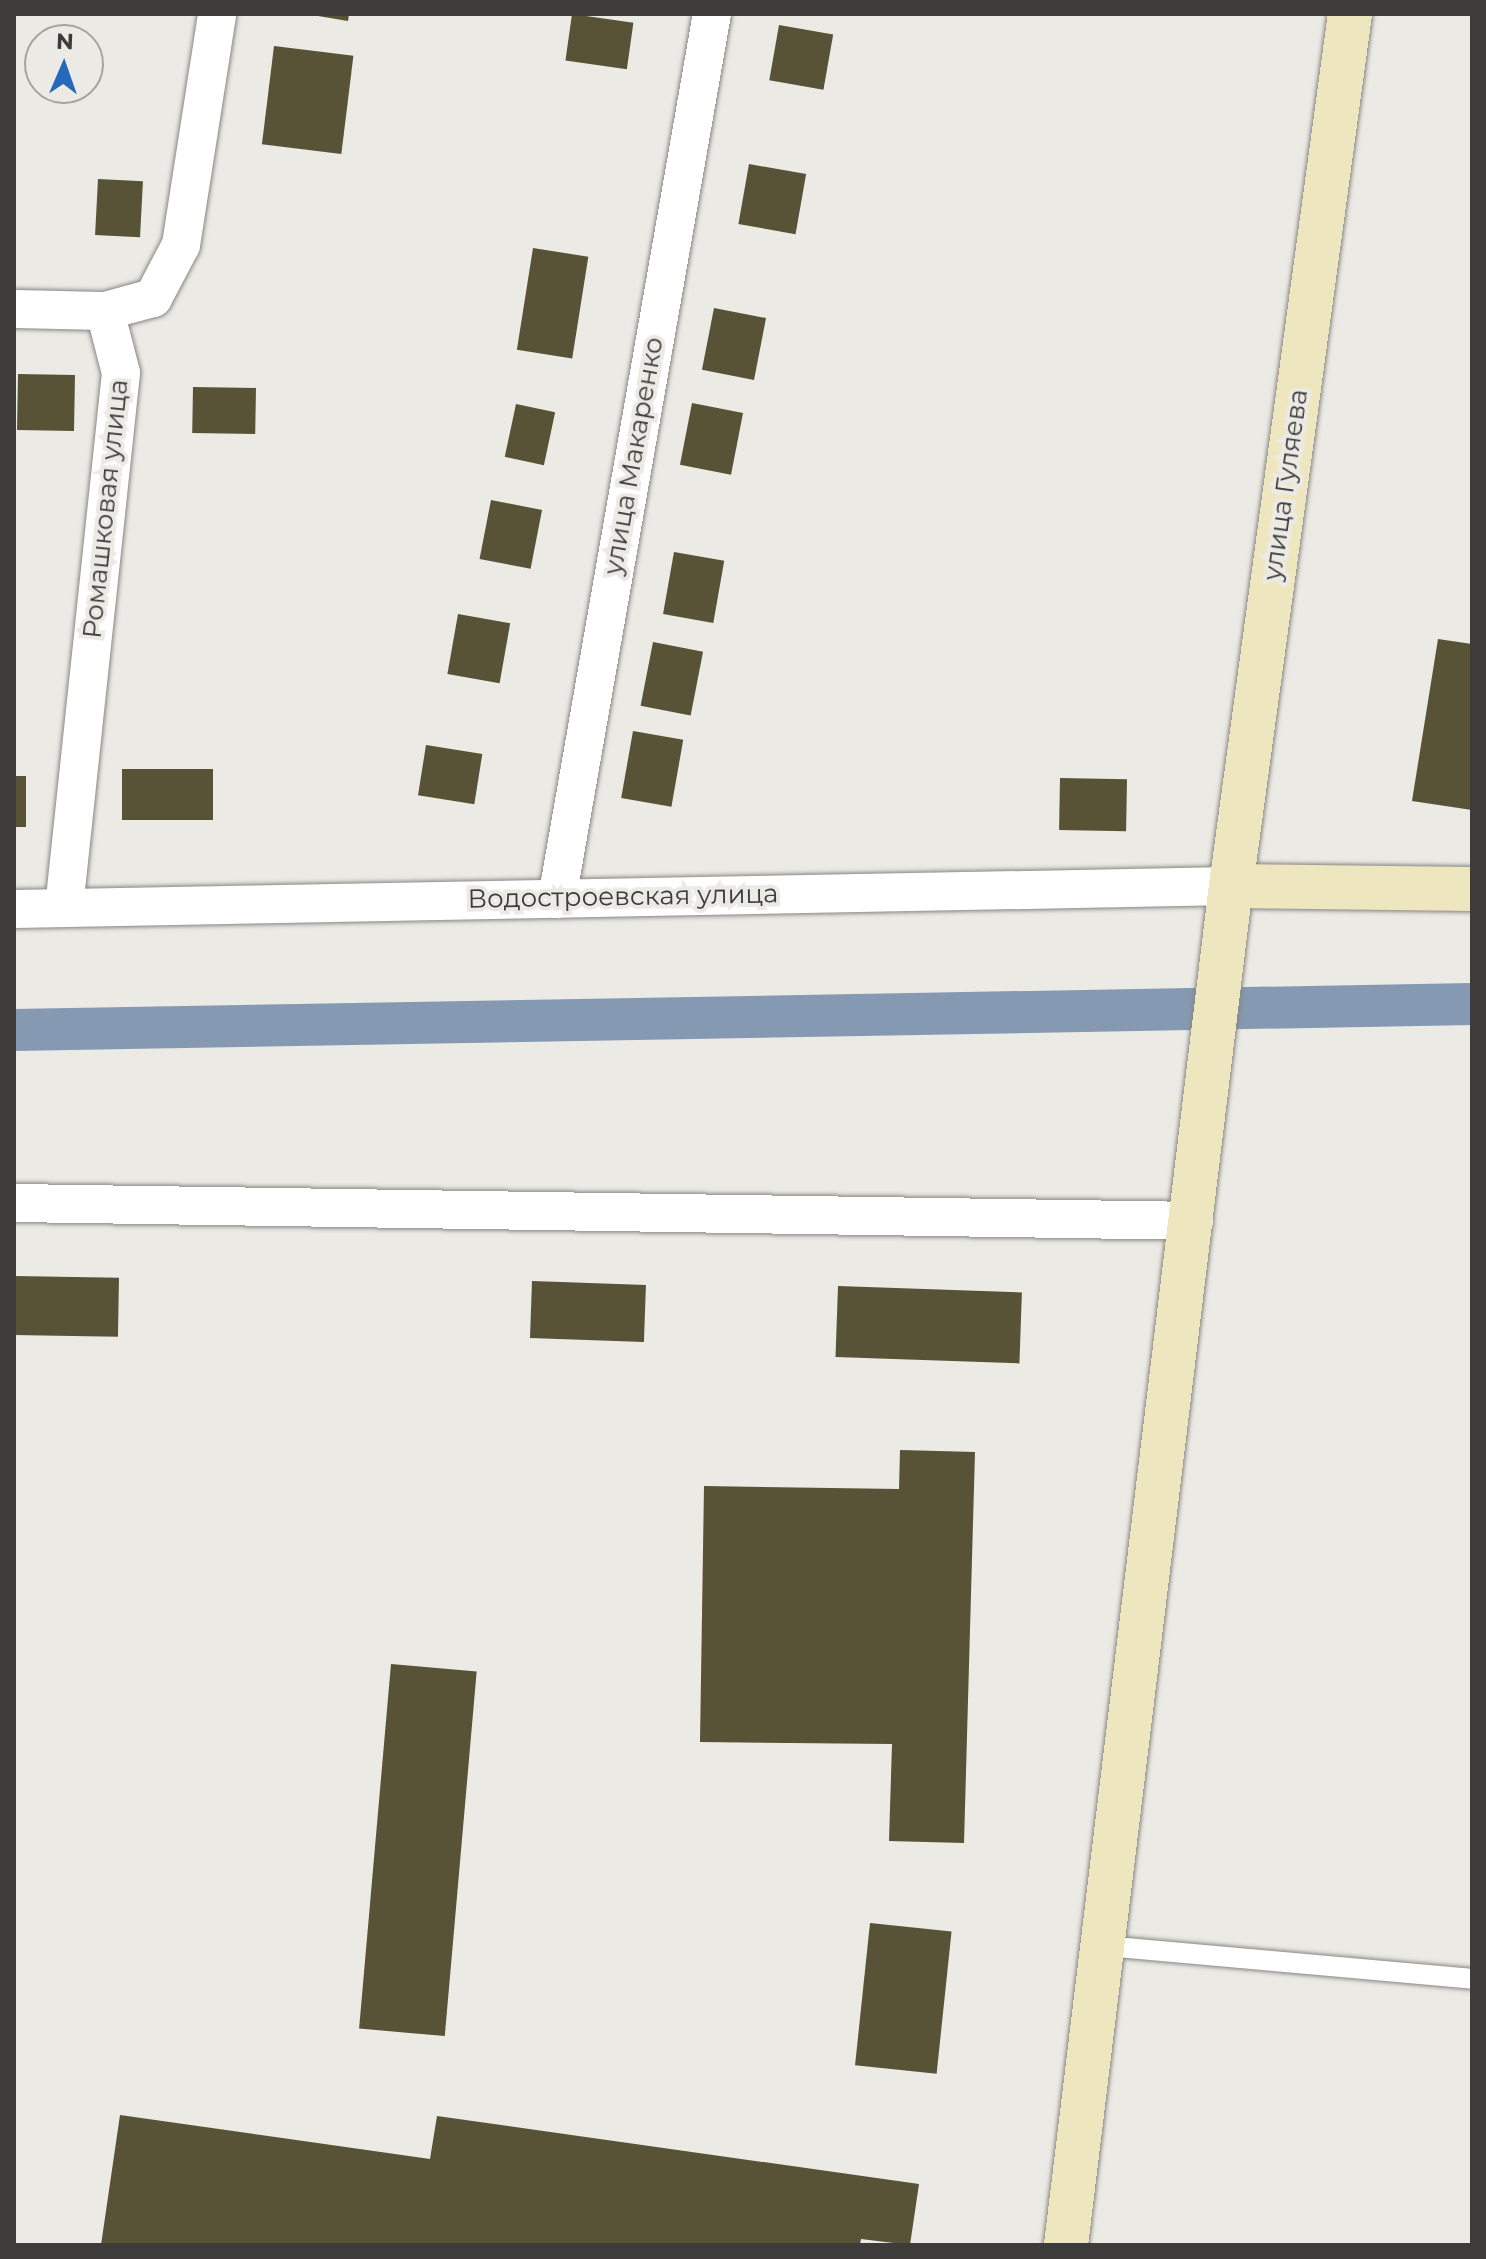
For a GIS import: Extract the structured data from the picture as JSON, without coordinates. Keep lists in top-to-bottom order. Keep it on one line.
{"streets":{"main road":["улица Гуляева"],"street":["улица Макаренко","Ромашковая улица","Водостроевская улица"]},"crossings":[["улица Макаренко","Водостроевская улица"],["улица Гуляева","Водостроевская улица"],["Ромашковая улица","Водостроевская улица"]],"north":"top"}
